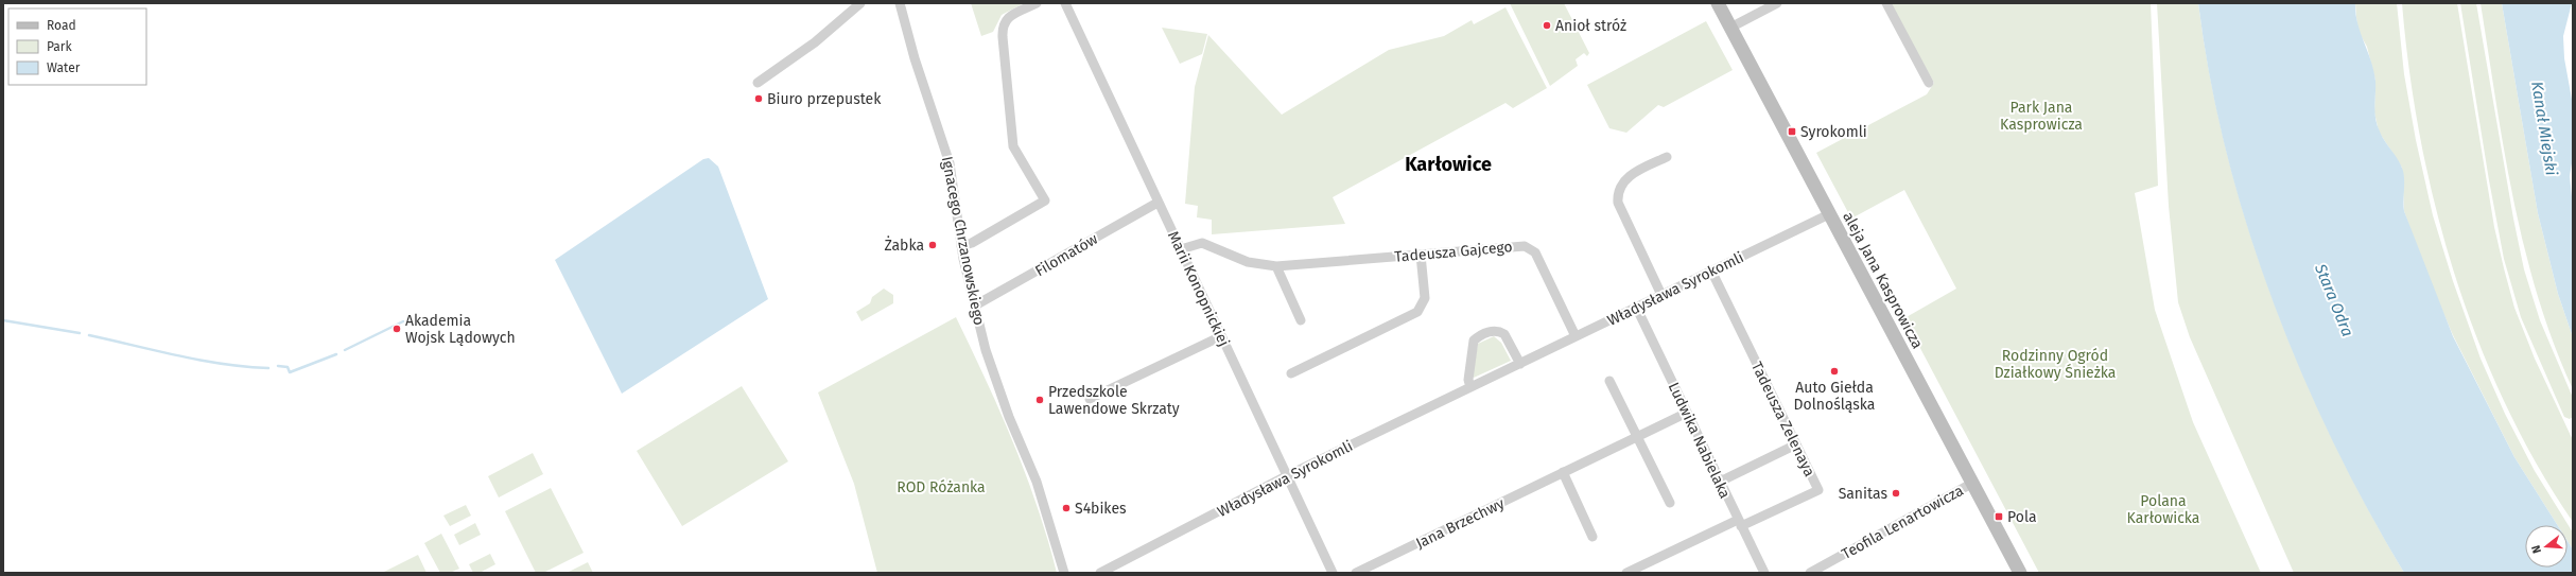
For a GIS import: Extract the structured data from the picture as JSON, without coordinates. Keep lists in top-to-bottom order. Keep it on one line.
{"streets":{"street":["Ignacego Chrzanowskiego","Tadeusza Gajcego","Filomatów","aleja Jana Kasprowicza","Marii Konopnickiej","Władysława Syrokomli","Tadeusza Zelenaya","Ludwika Nabielaka","Teofila Lenartowicza","Jana Brzechwy"]},"crossings":[["Ignacego Chrzanowskiego","Filomatów"],["Tadeusza Gajcego","Marii Konopnickiej"],["Tadeusza Gajcego","Władysława Syrokomli"],["Filomatów","Marii Konopnickiej"],["aleja Jana Kasprowicza","Władysława Syrokomli"],["aleja Jana Kasprowicza","Teofila Lenartowicza"],["Marii Konopnickiej","Władysława Syrokomli"],["Władysława Syrokomli","Tadeusza Zelenaya"],["Władysława Syrokomli","Ludwika Nabielaka"],["Tadeusza Zelenaya","Ludwika Nabielaka"],["Ludwika Nabielaka","Jana Brzechwy"]],"districts":["Karłowice"],"water":["Kanał Miejski","Stara Odra"],"parks":["Park Jana Kasprowicza","Rodzinny Ogród Działkowy Śnieżka","ROD Różanka","Polana Karłowicka"],"places":{"other":["Anioł stróż","Biuro przepustek","Żabka","Akademia Wojsk Lądowych","Auto Giełda Dolnośląska","Przedszkole Lawendowe Skrzaty","Sanitas","S4bikes"],"transit":["Syrokomli","Pola"]},"legend":["Road","Park","Water"],"north":"left"}
